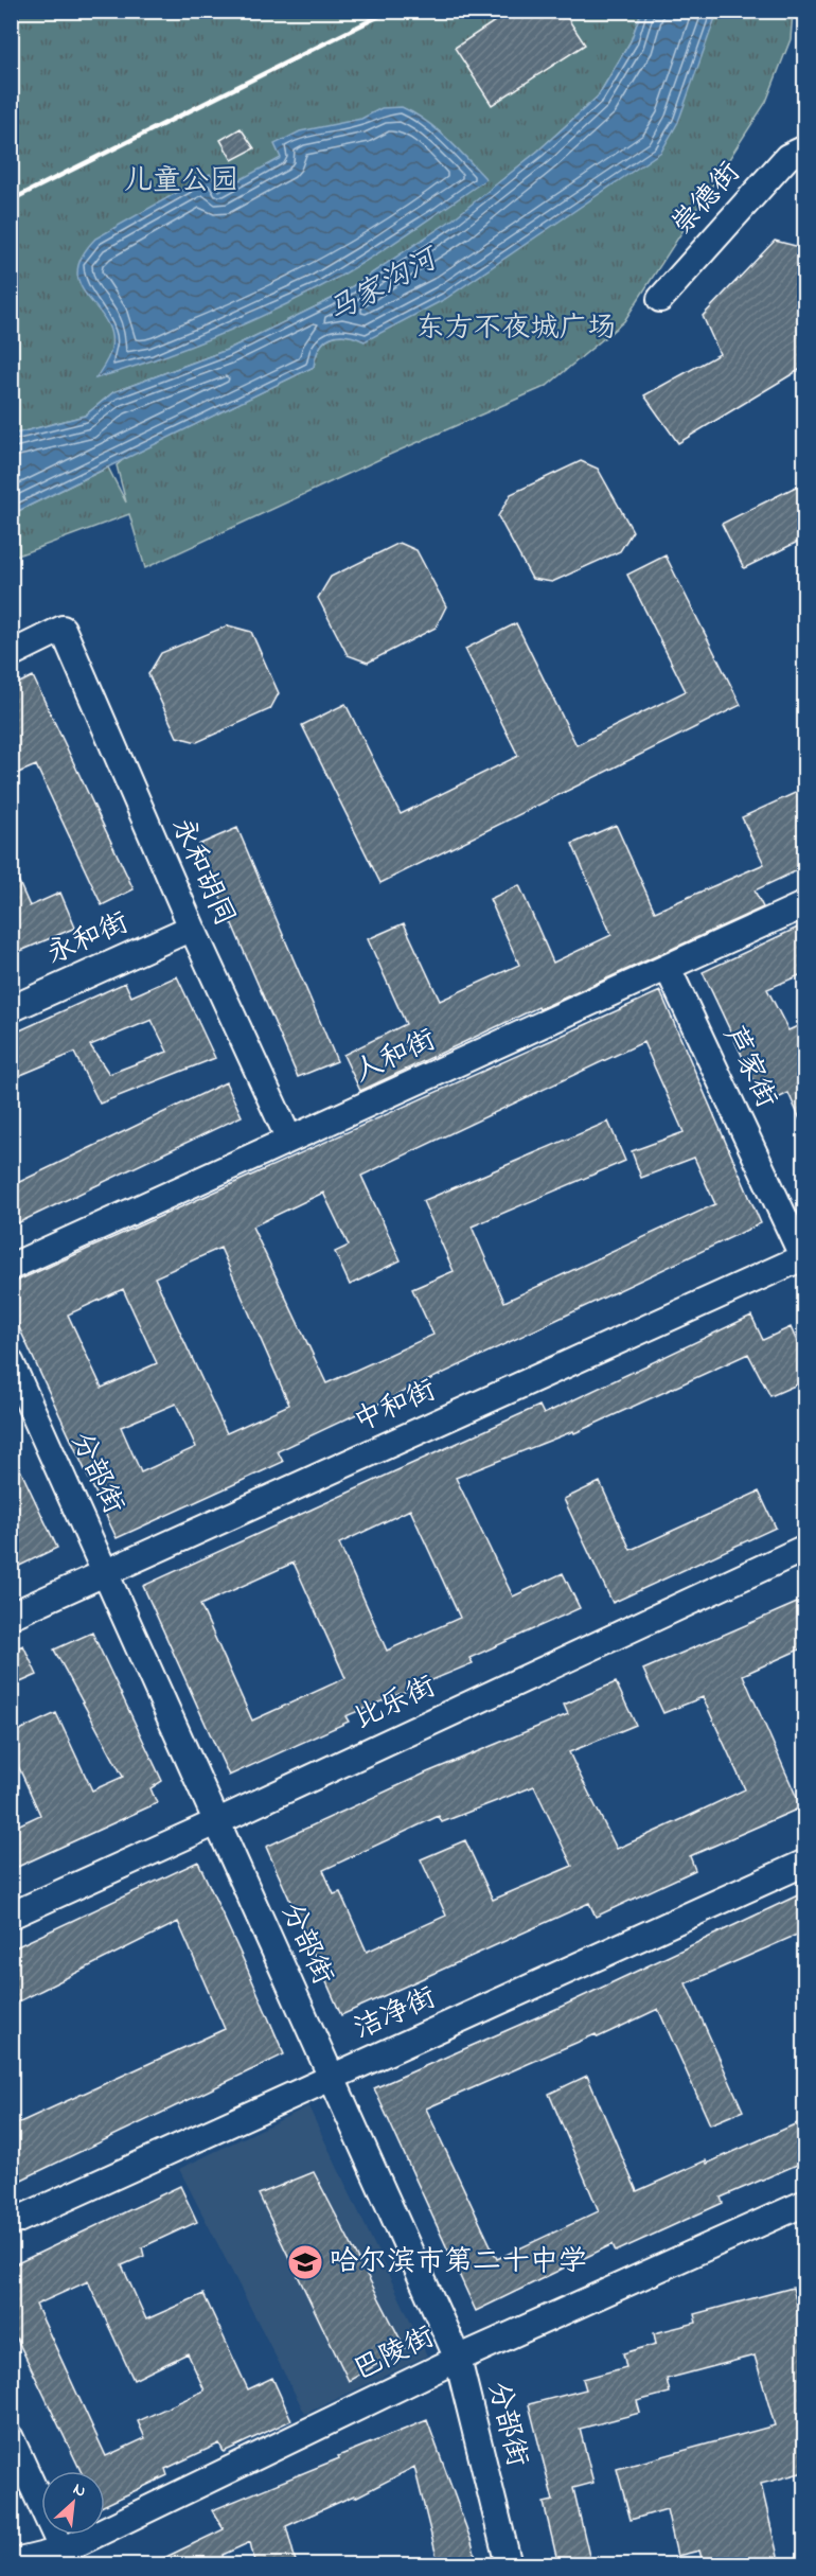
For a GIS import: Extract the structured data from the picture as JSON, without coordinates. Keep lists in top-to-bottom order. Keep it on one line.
{"streets":{"street":["崇德街","永和胡同","永和街","人和街","芦家街","中和街","分部街","比乐街","洁净街","巴陵街"]},"crossings":[["永和胡同","永和街"],["永和胡同","人和街"],["人和街","芦家街"],["芦家街","中和街"],["中和街","分部街"],["分部街","比乐街"],["分部街","洁净街"],["分部街","巴陵街"]],"water":["马家沟河"],"parks":["儿童公园","东方不夜城广场"],"places":{"school or university":["哈尔滨市第二十中学"]},"north":"top right"}
